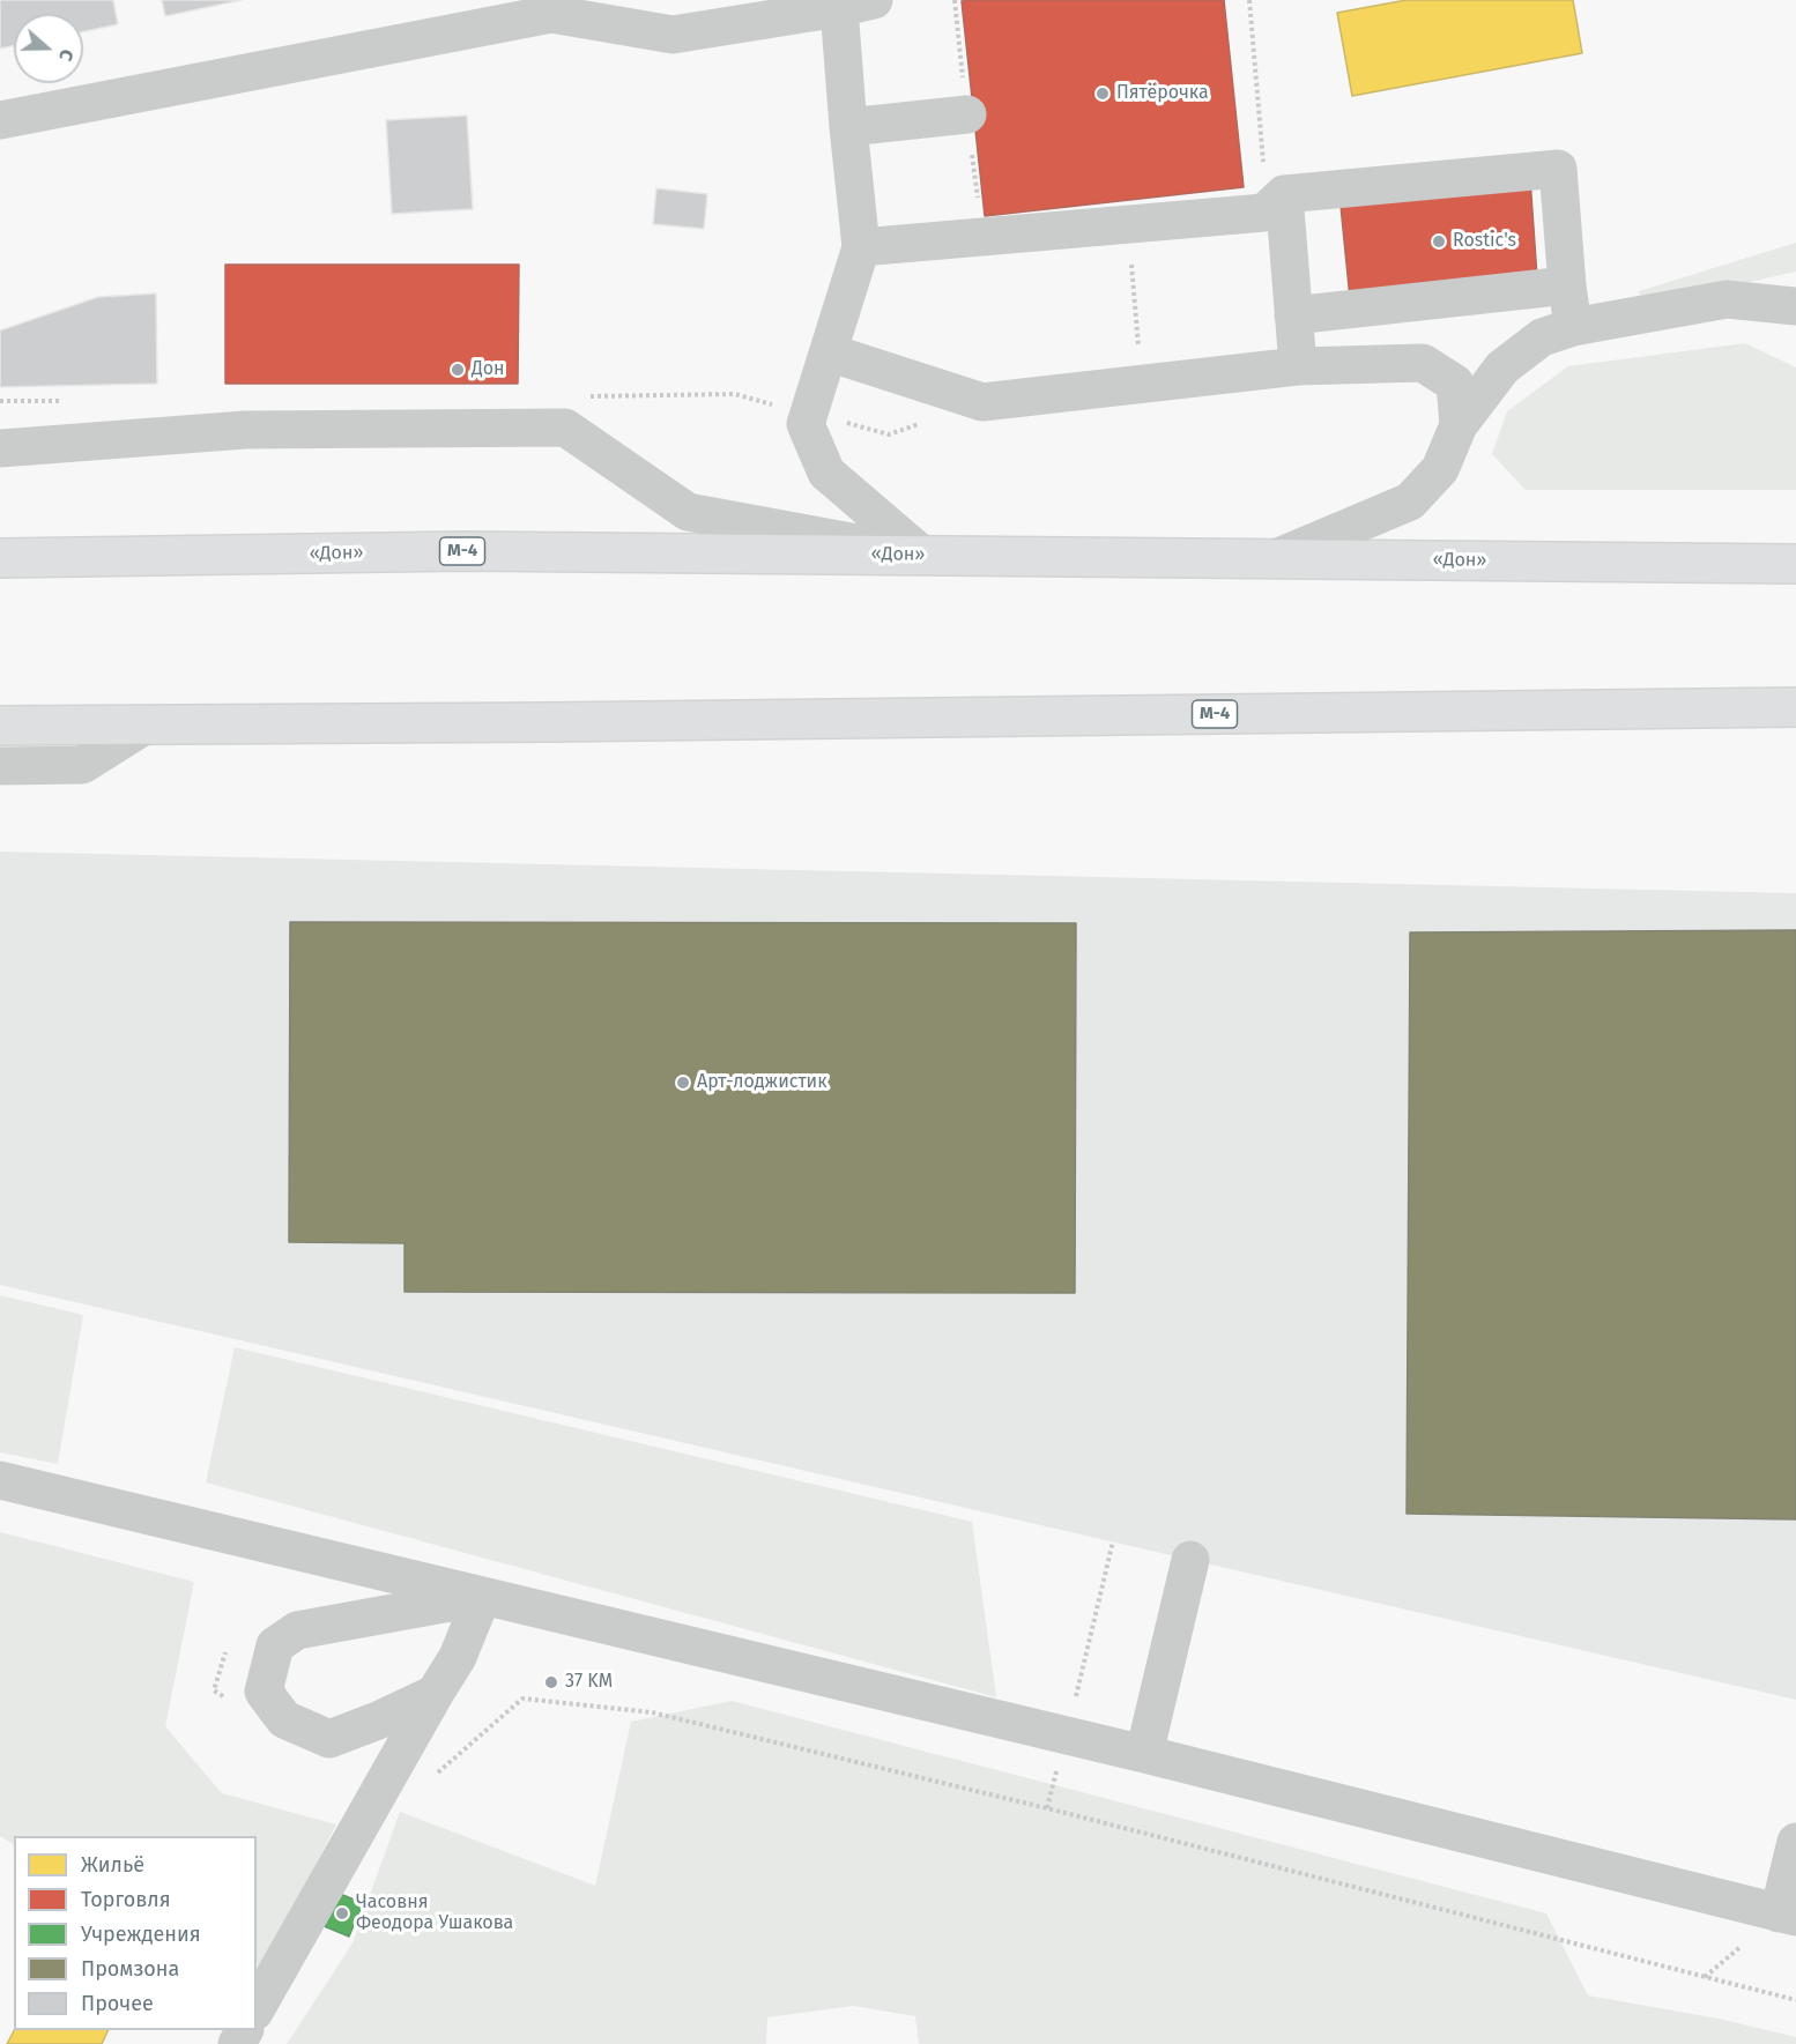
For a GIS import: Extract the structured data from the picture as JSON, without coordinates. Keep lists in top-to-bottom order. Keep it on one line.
{"streets":{"highway":["М-4","«Дон»"]},"places":["Пятёрочка","Rostic's","Дон","Арт-лоджистик","37 KM","Часовня Феодора Ушакова"],"legend":["Жильё","Торговля","Учреждения","Промзона","Прочее"],"north":"right"}
